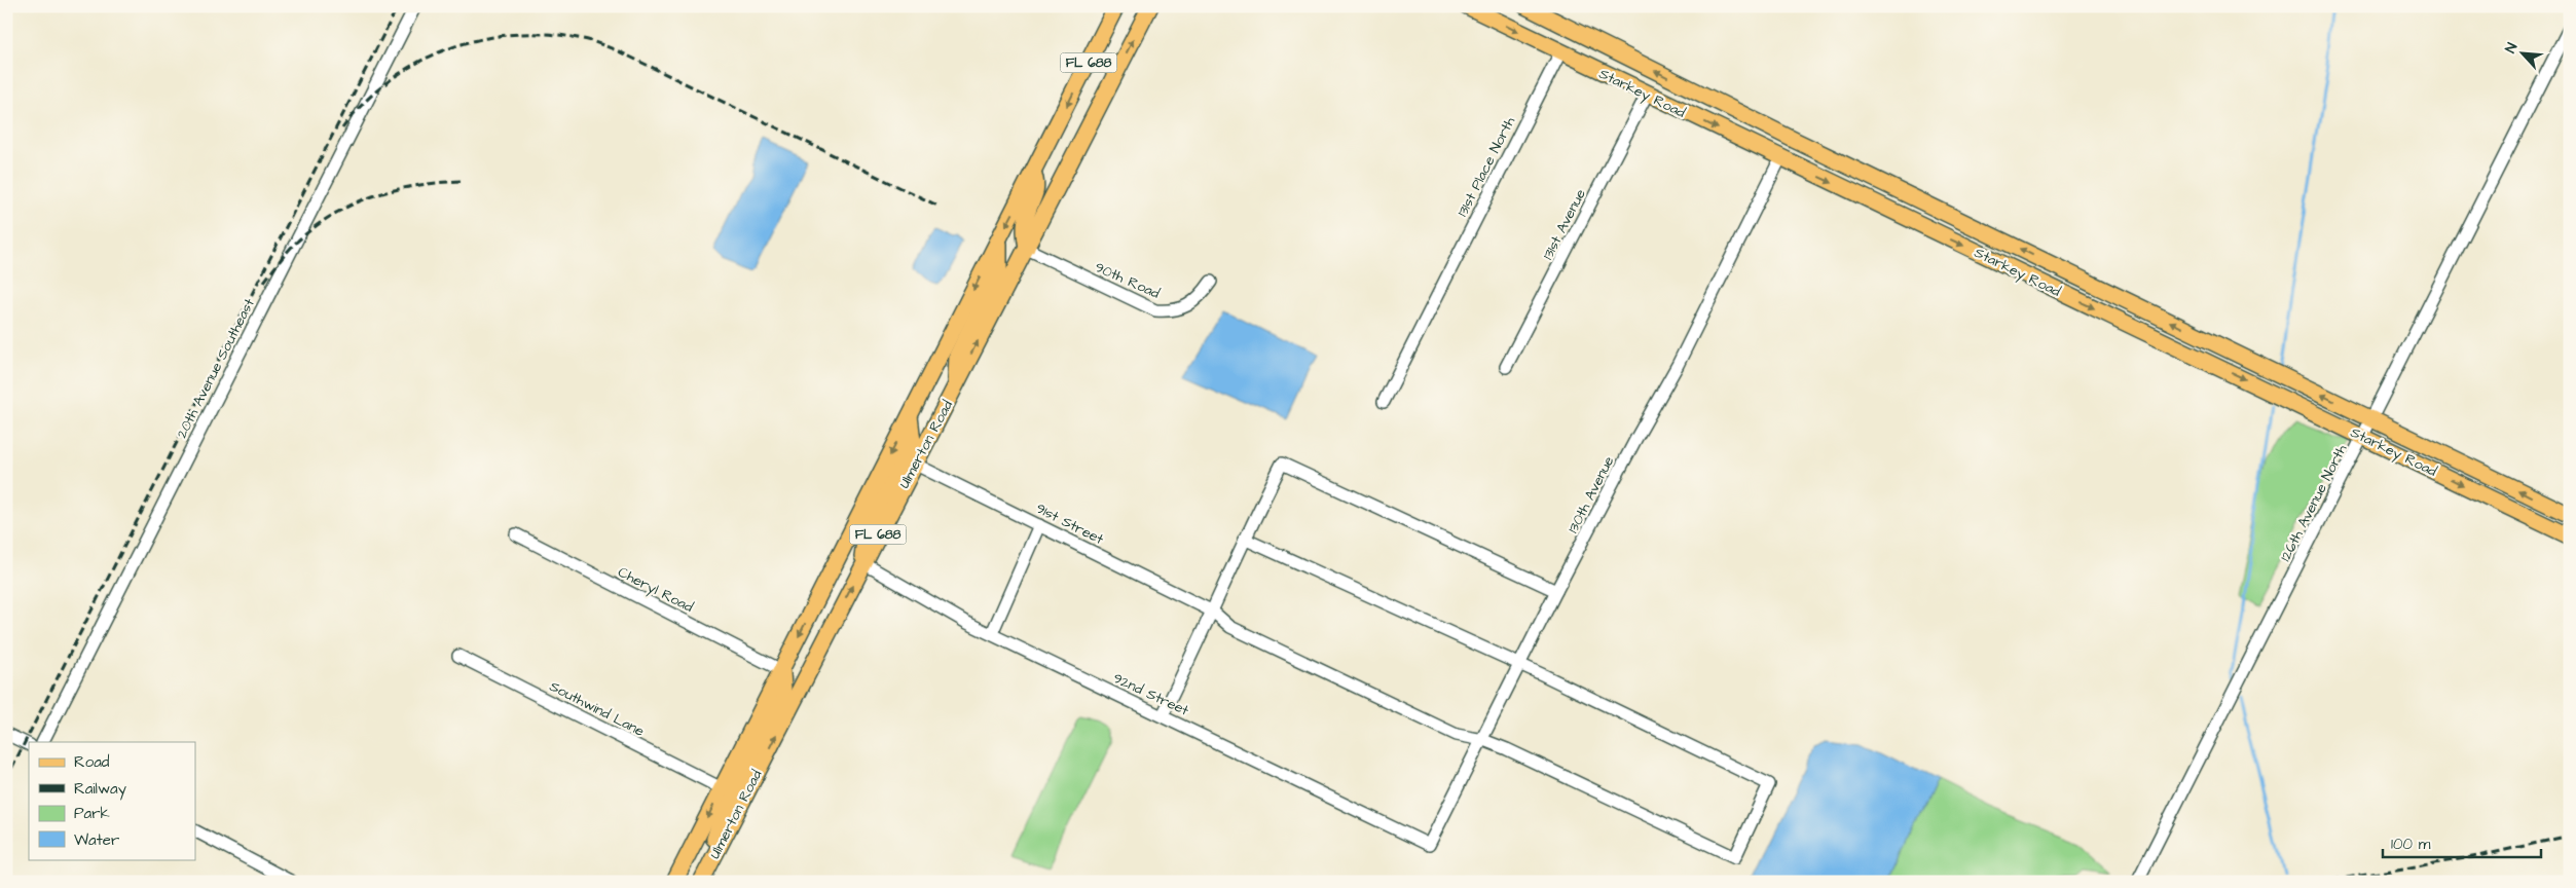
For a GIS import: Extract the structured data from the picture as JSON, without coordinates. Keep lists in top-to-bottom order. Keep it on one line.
{"streets":{"main road":["FL 688","Starkey Road","Ulmerton Road"],"street":["131st Place North","131st Avenue","90th Road","20th Avenue Southeast","130th Avenue","126th Avenue North","91st Street","Cheryl Road","92nd Street","Southwind Lane"]},"crossings":[["Starkey Road","131st Place North"],["Starkey Road","131st Avenue"],["Starkey Road","130th Avenue"],["Starkey Road","126th Avenue North"],["90th Road","Ulmerton Road"],["Ulmerton Road","91st Street"],["Ulmerton Road","Cheryl Road"],["Ulmerton Road","92nd Street"],["Ulmerton Road","Southwind Lane"],["130th Avenue","91st Street"],["130th Avenue","92nd Street"]],"legend":["Road","Railway","Park","Water"],"scale_bar":"100 m","north":"top left"}
